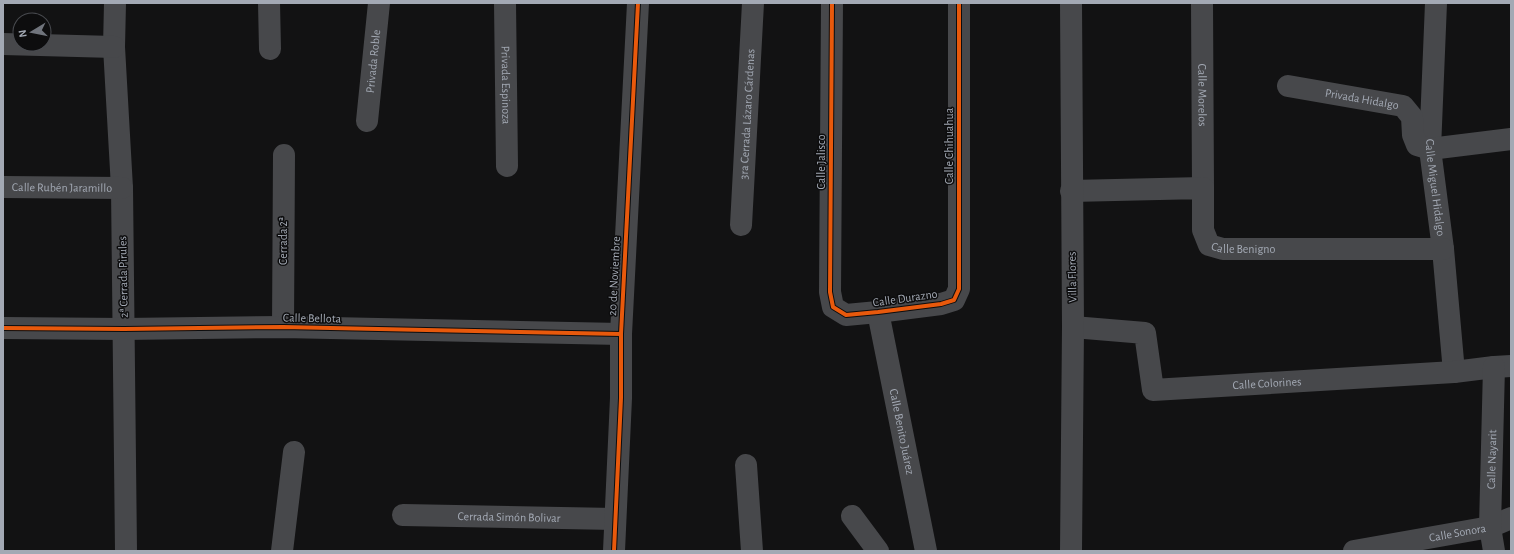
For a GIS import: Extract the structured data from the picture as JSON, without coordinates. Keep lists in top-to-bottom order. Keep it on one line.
{"streets":{"street":["Privada Roble","Privada Espinoza","Calle Morelos","Privada Hidalgo","3ra Cerrada Lázaro Cárdenas","Calle Chihuahua","Calle Jalisco","Calle Rubén Jaramillo","Calle Miguel Hidalgo","Cerrada 2ª","Calle Benigno","20 de Noviembre","2ª Cerrada Pirules","Villa Flores","Calle Durazno","Calle Bellota","Calle Colorines","Calle Benito Juárez","Calle Nayarit","Cerrada Simón Bolivar","Calle Sonora"]},"crossings":[["Calle Morelos","Calle Benigno"],["Privada Hidalgo","Calle Miguel Hidalgo"],["Calle Chihuahua","Calle Durazno"],["Calle Jalisco","Calle Durazno"],["Calle Rubén Jaramillo","2ª Cerrada Pirules"],["Calle Miguel Hidalgo","Calle Benigno"],["Calle Miguel Hidalgo","Calle Colorines"],["Cerrada 2ª","Calle Bellota"],["20 de Noviembre","Calle Bellota"],["20 de Noviembre","Cerrada Simón Bolivar"],["2ª Cerrada Pirules","Calle Bellota"],["Villa Flores","Calle Colorines"],["Calle Durazno","Calle Benito Juárez"],["Calle Colorines","Calle Nayarit"],["Calle Nayarit","Calle Sonora"]],"north":"left"}
